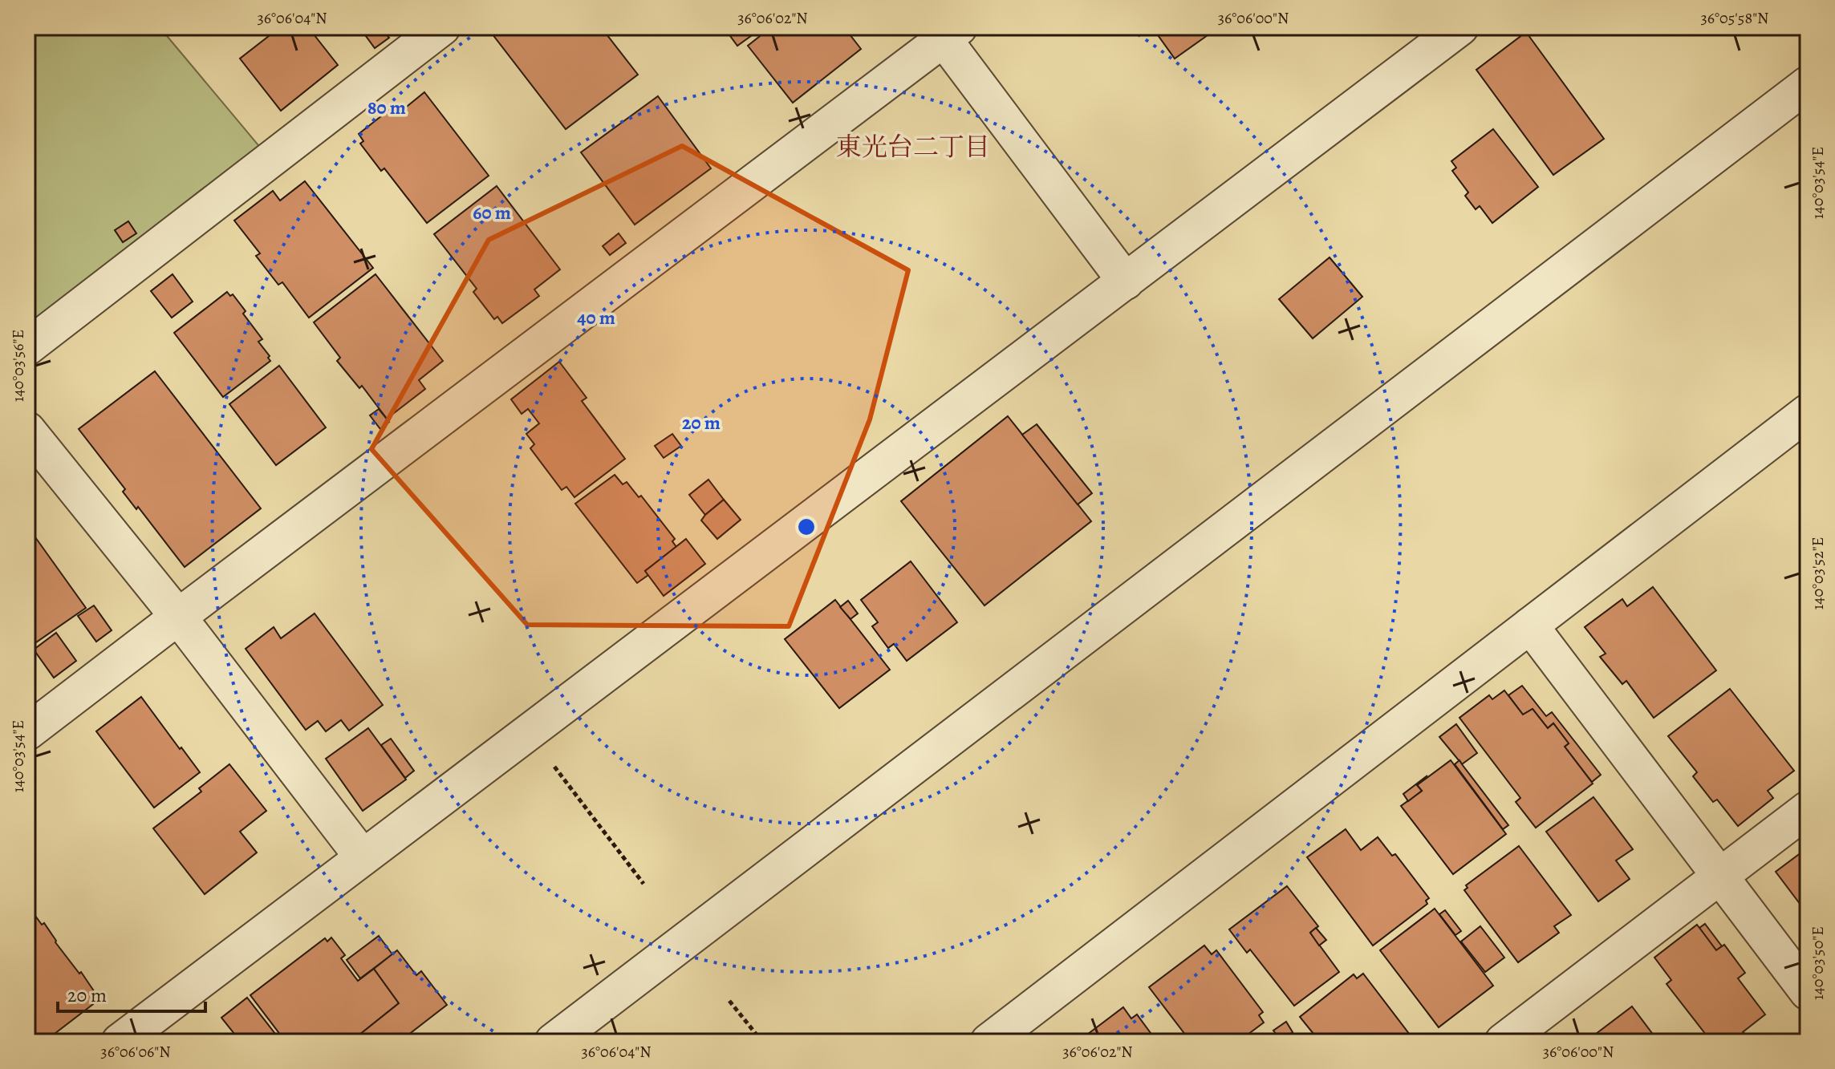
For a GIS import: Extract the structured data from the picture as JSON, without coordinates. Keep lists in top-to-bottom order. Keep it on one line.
{"districts":["東光台二丁目"],"scale_bar":"20 m","coordinates":["36°06'04\"N","36°06'02\"N","36°06'00\"N","36°05'58\"N","140°03'54\"E","140°03'56\"E","140°03'52\"E","140°03'50\"E","36°06'06\"N"],"rings":["80 m","60 m","40 m","20 m"]}
